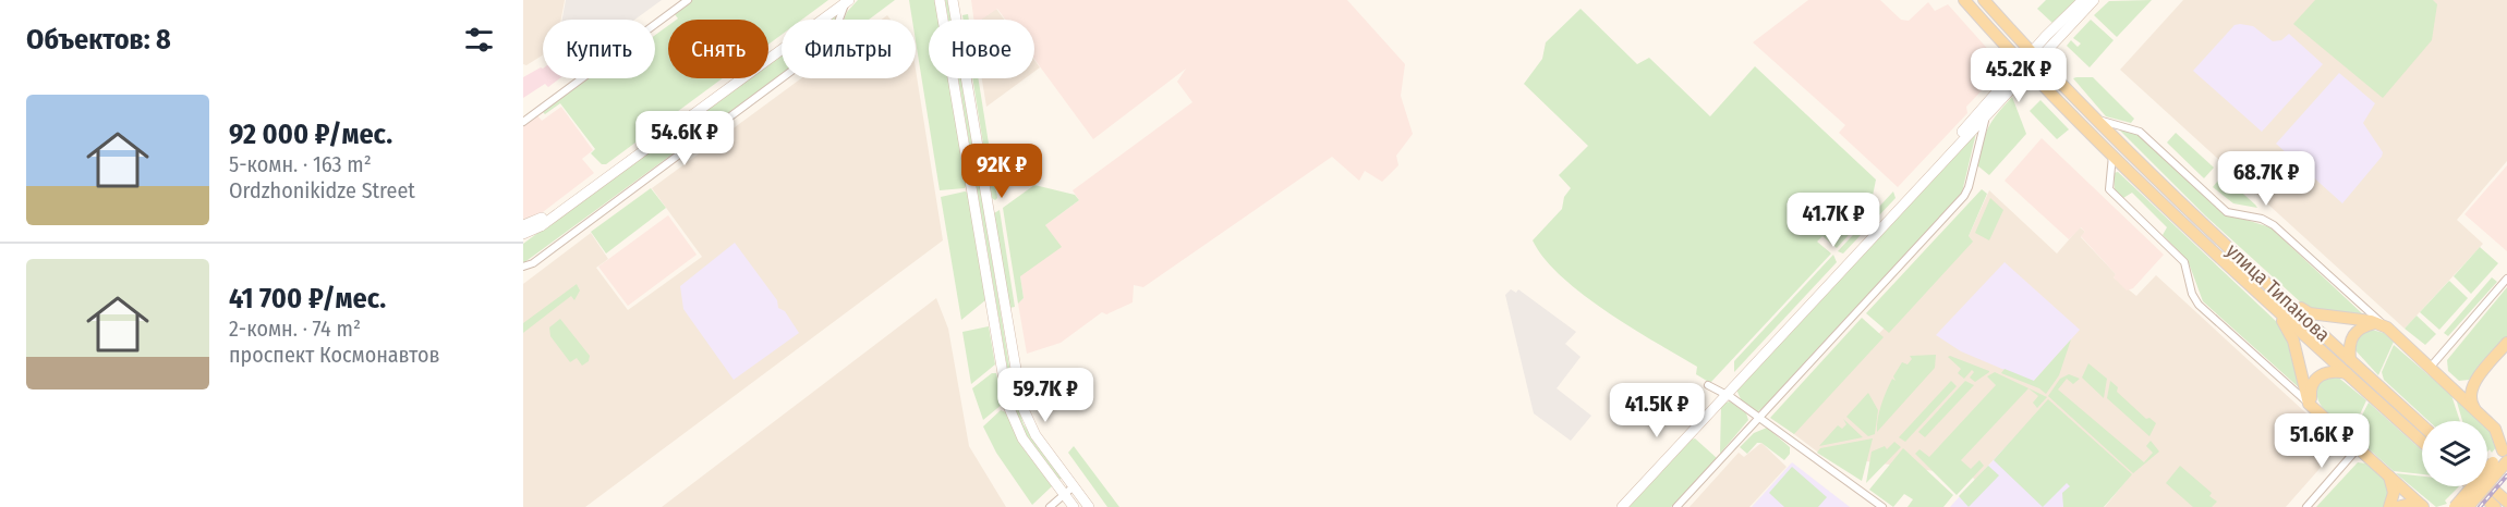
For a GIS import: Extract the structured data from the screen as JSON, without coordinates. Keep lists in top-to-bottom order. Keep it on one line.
{"streets":{"main road":["улица Типанова"]},"page":{"heading":"Объектов: 8","chip":["Купить","Снять","Фильтры","Новое"],"price":["45.2K ₽","54.6K ₽","92K ₽","68.7K ₽","41.7K ₽","59.7K ₽","41.5K ₽","51.6K ₽"],"list":[{"name":"92 000 ₽/мес.","note":"5-комн. · 163 m² · Ordzhonikidze Street"},{"name":"41 700 ₽/мес.","note":"2-комн. · 74 m² · проспект Космонавтов"}]}}
